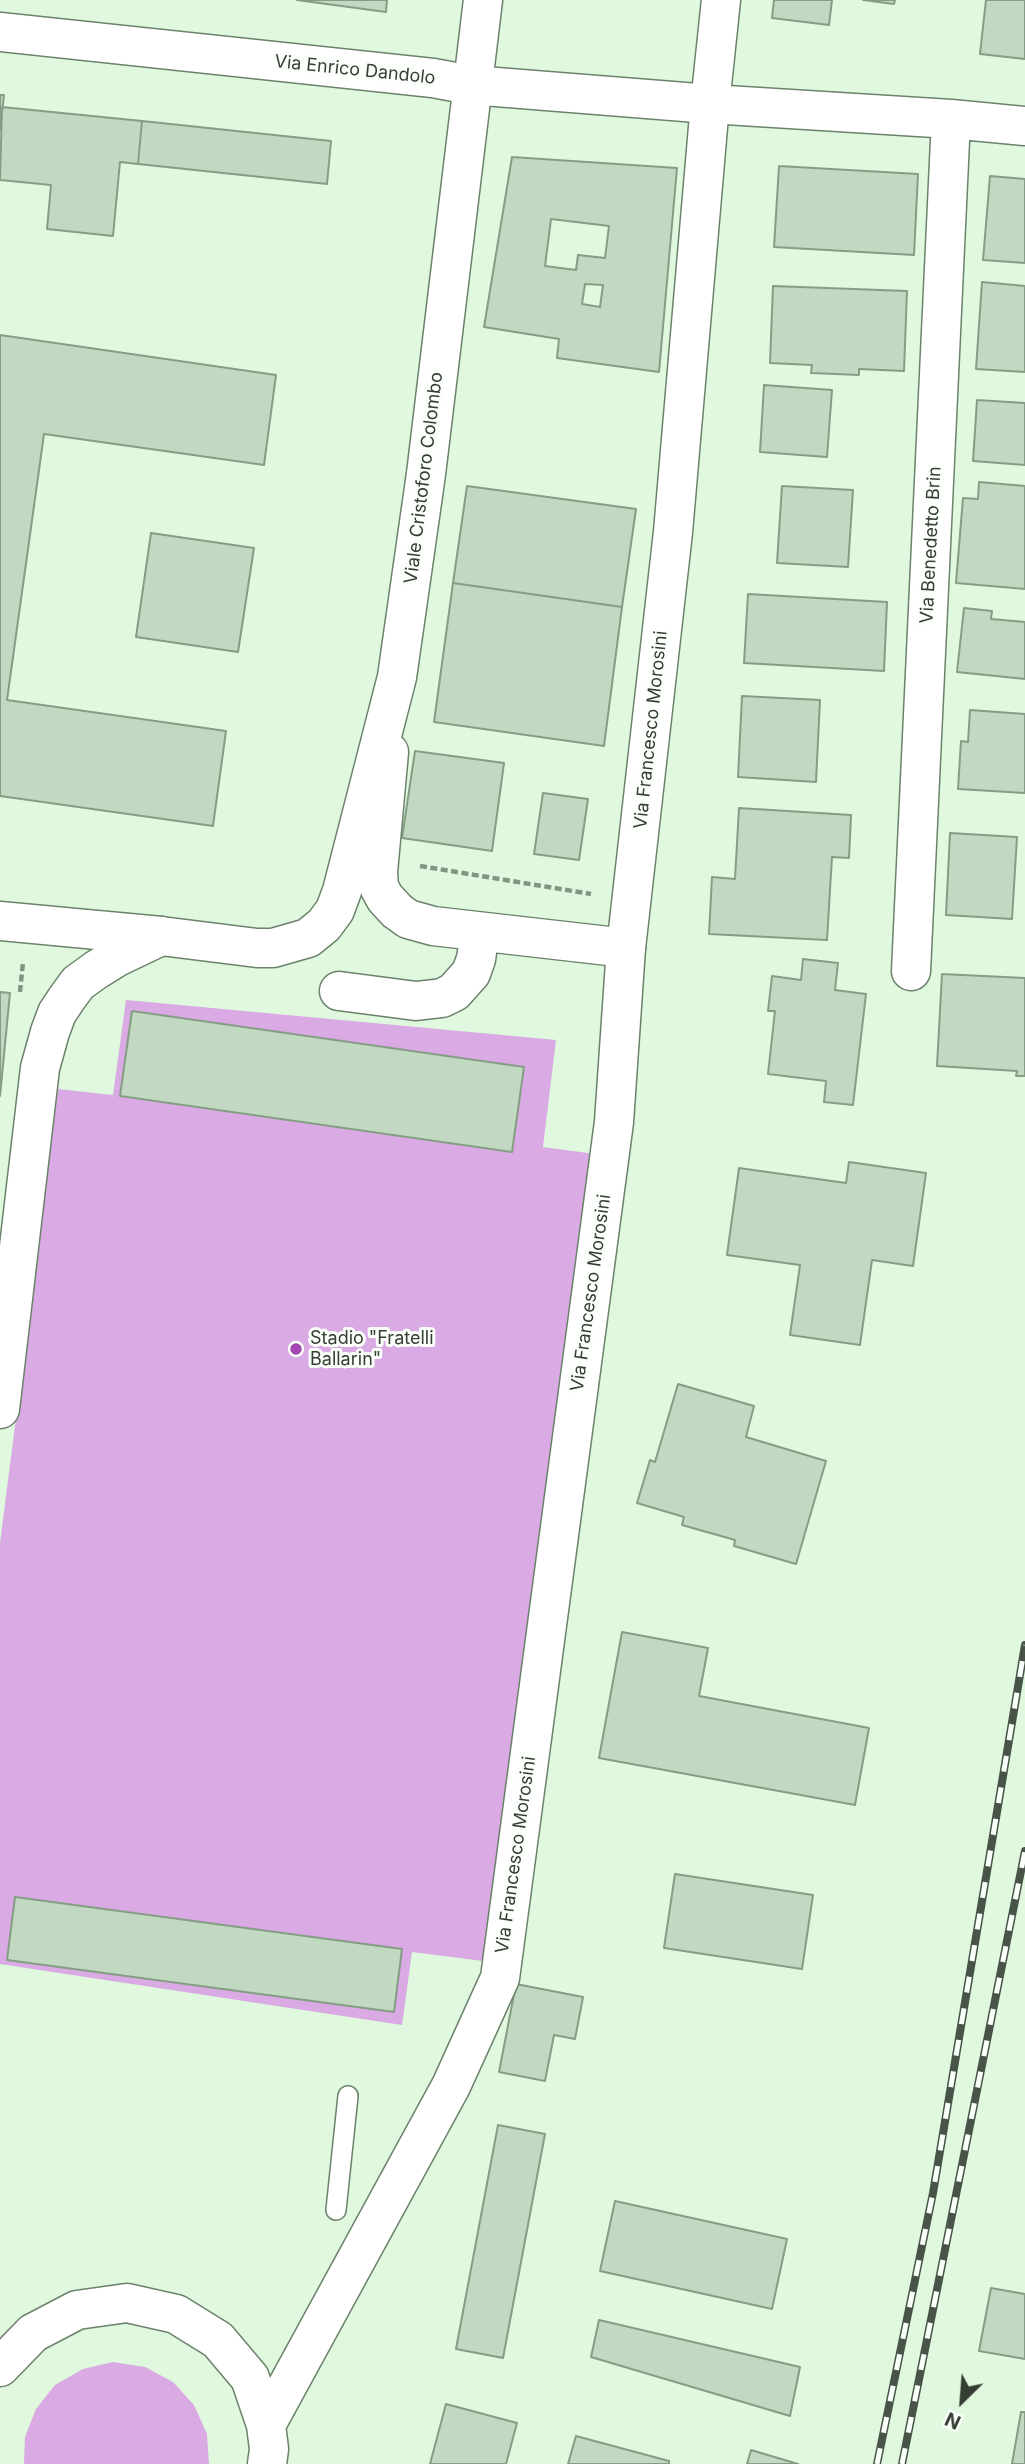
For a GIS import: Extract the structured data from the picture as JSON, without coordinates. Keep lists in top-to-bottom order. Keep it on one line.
{"streets":{"street":["Via Enrico Dandolo","Viale Cristoforo Colombo","Via Benedetto Brin","Via Francesco Morosini"]},"crossings":[["Via Enrico Dandolo","Viale Cristoforo Colombo"],["Via Enrico Dandolo","Via Francesco Morosini"]],"places":["Stadio \"Fratelli Ballarin\""],"north":"bottom left"}
